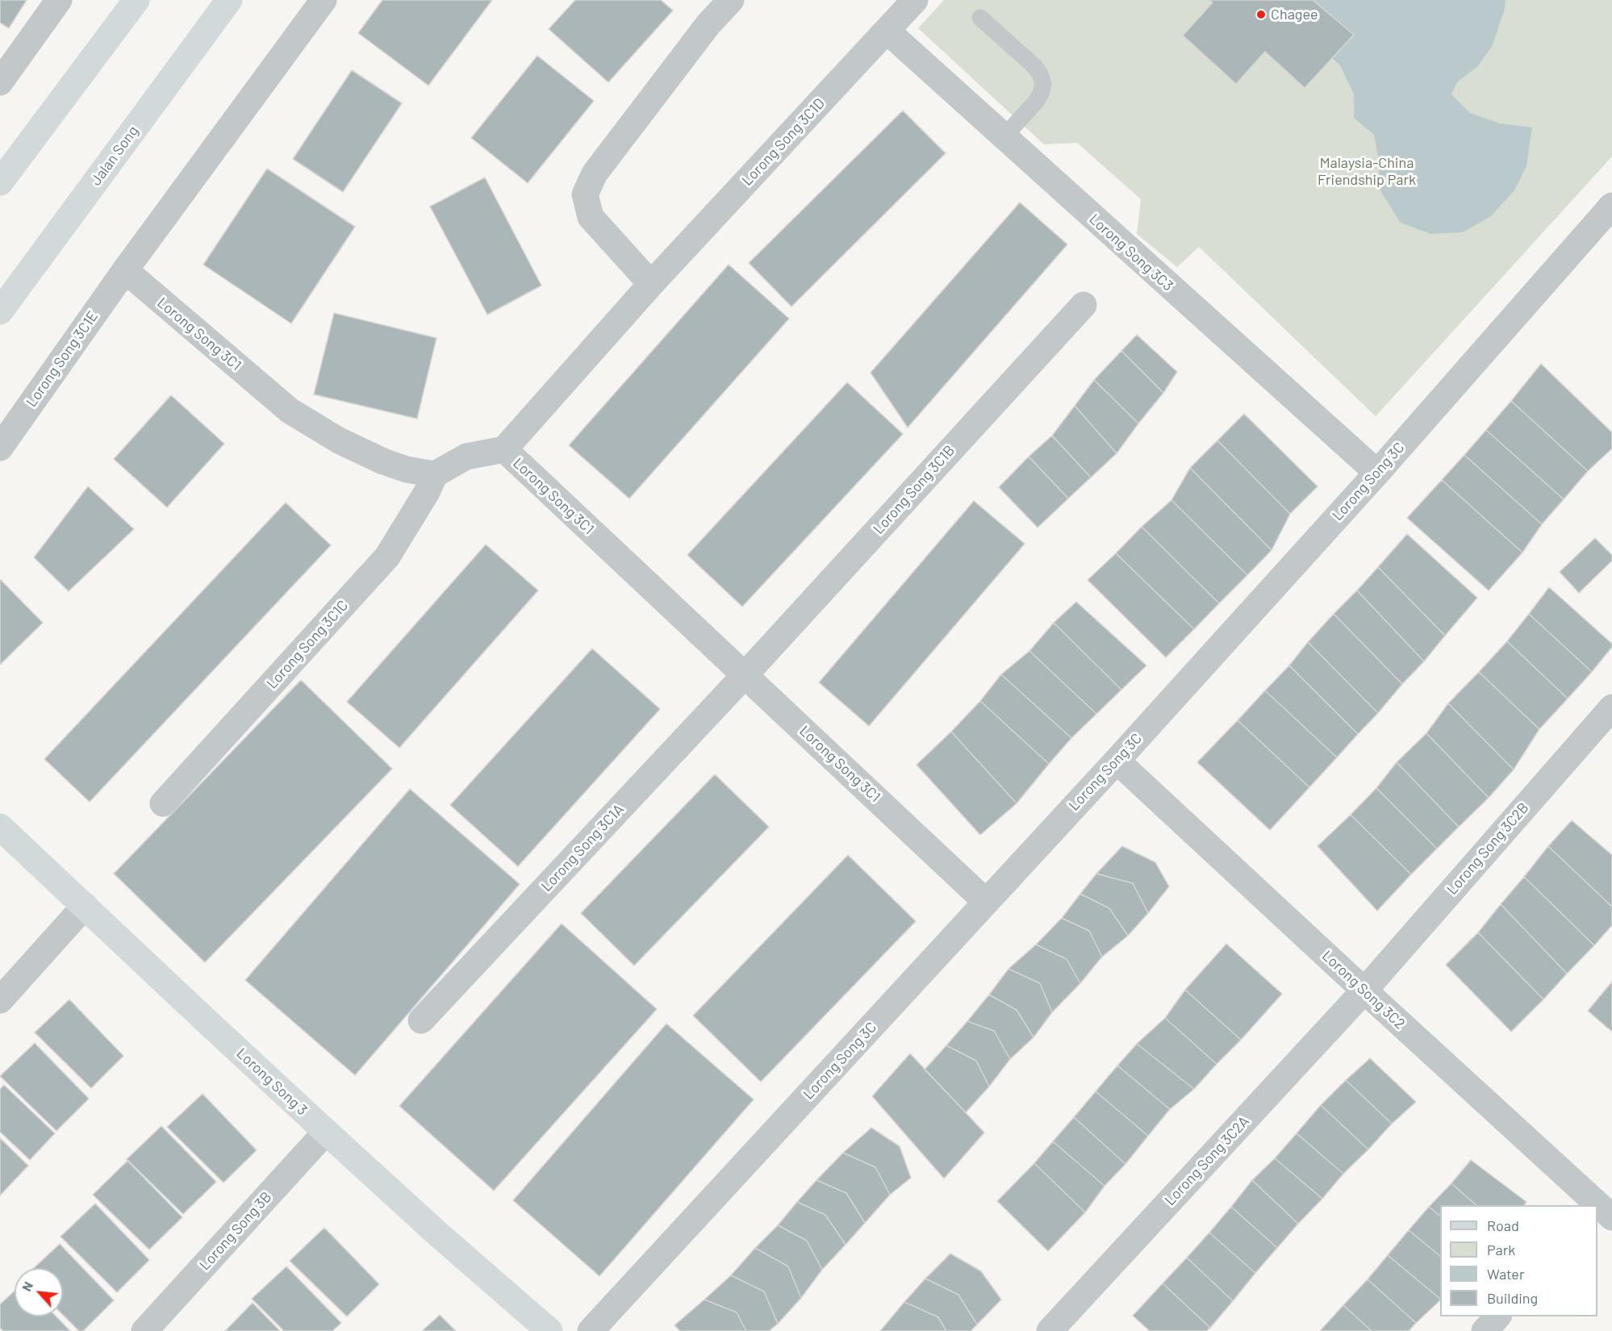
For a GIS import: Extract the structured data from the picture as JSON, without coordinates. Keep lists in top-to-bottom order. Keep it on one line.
{"streets":{"street":["Lorong Song 3C1D","Jalan Song","Lorong Song 3C3","Lorong Song 3C1","Lorong Song 3C1E","Lorong Song 3C","Lorong Song 3C1B","Lorong Song 3C1C","Lorong Song 3C1A","Lorong Song 3C2B","Lorong Song 3C2","Lorong Song 3","Lorong Song 3C2A","Lorong Song 3B"]},"crossings":[["Lorong Song 3C1D","Lorong Song 3C3"],["Lorong Song 3C1D","Lorong Song 3C1"],["Lorong Song 3C3","Lorong Song 3C"],["Lorong Song 3C1","Lorong Song 3C1E"],["Lorong Song 3C1","Lorong Song 3C"],["Lorong Song 3C1","Lorong Song 3C1B"],["Lorong Song 3C1","Lorong Song 3C1C"],["Lorong Song 3C1","Lorong Song 3C1A"],["Lorong Song 3C","Lorong Song 3C2"],["Lorong Song 3C1B","Lorong Song 3C1A"],["Lorong Song 3C2B","Lorong Song 3C2"],["Lorong Song 3C2B","Lorong Song 3C2A"],["Lorong Song 3C2","Lorong Song 3C2A"],["Lorong Song 3","Lorong Song 3B"]],"parks":["Malaysia-China Friendship Park"],"places":["Chagee"],"legend":["Road","Park","Water","Building"],"north":"top left"}
